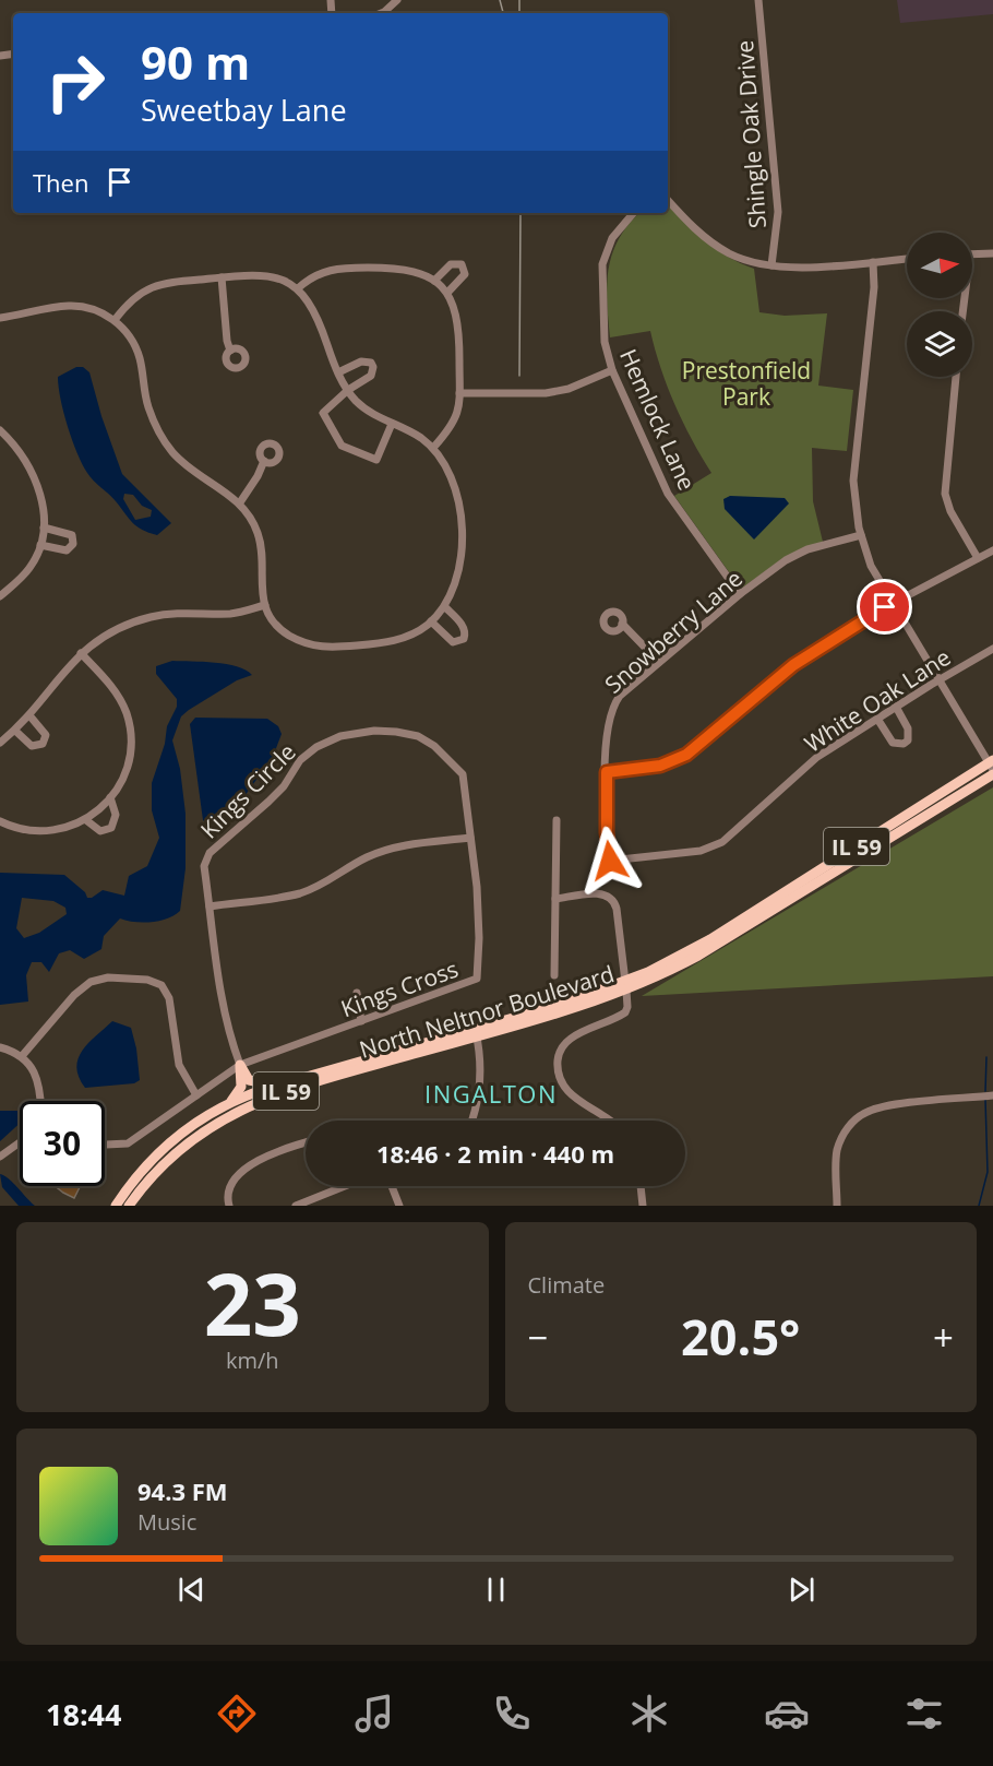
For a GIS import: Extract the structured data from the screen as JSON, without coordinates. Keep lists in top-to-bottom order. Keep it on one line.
{"streets":{"main road":["IL 59","North Neltnor Boulevard"],"street":["Shingle Oak Drive","Hemlock Lane","Snowberry Lane","White Oak Lane","Kings Circle","Kings Cross"]},"crossings":[["Hemlock Lane","Snowberry Lane"],["Snowberry Lane","White Oak Lane"],["Kings Circle","Kings Cross"]],"districts":["INGALTON"],"parks":["Prestonfield Park"],"north":"right","page":{"turn":["90 m","Sweetbay Lane"],"then":"Then","limit":"30","trip":"18:46 · 2 min · 440 m","tile":[["23","km/h"],"Climate"],"heat":["−","20.5°","+"],"song":["94.3 FM","Music"],"tabs":"18:44"}}
